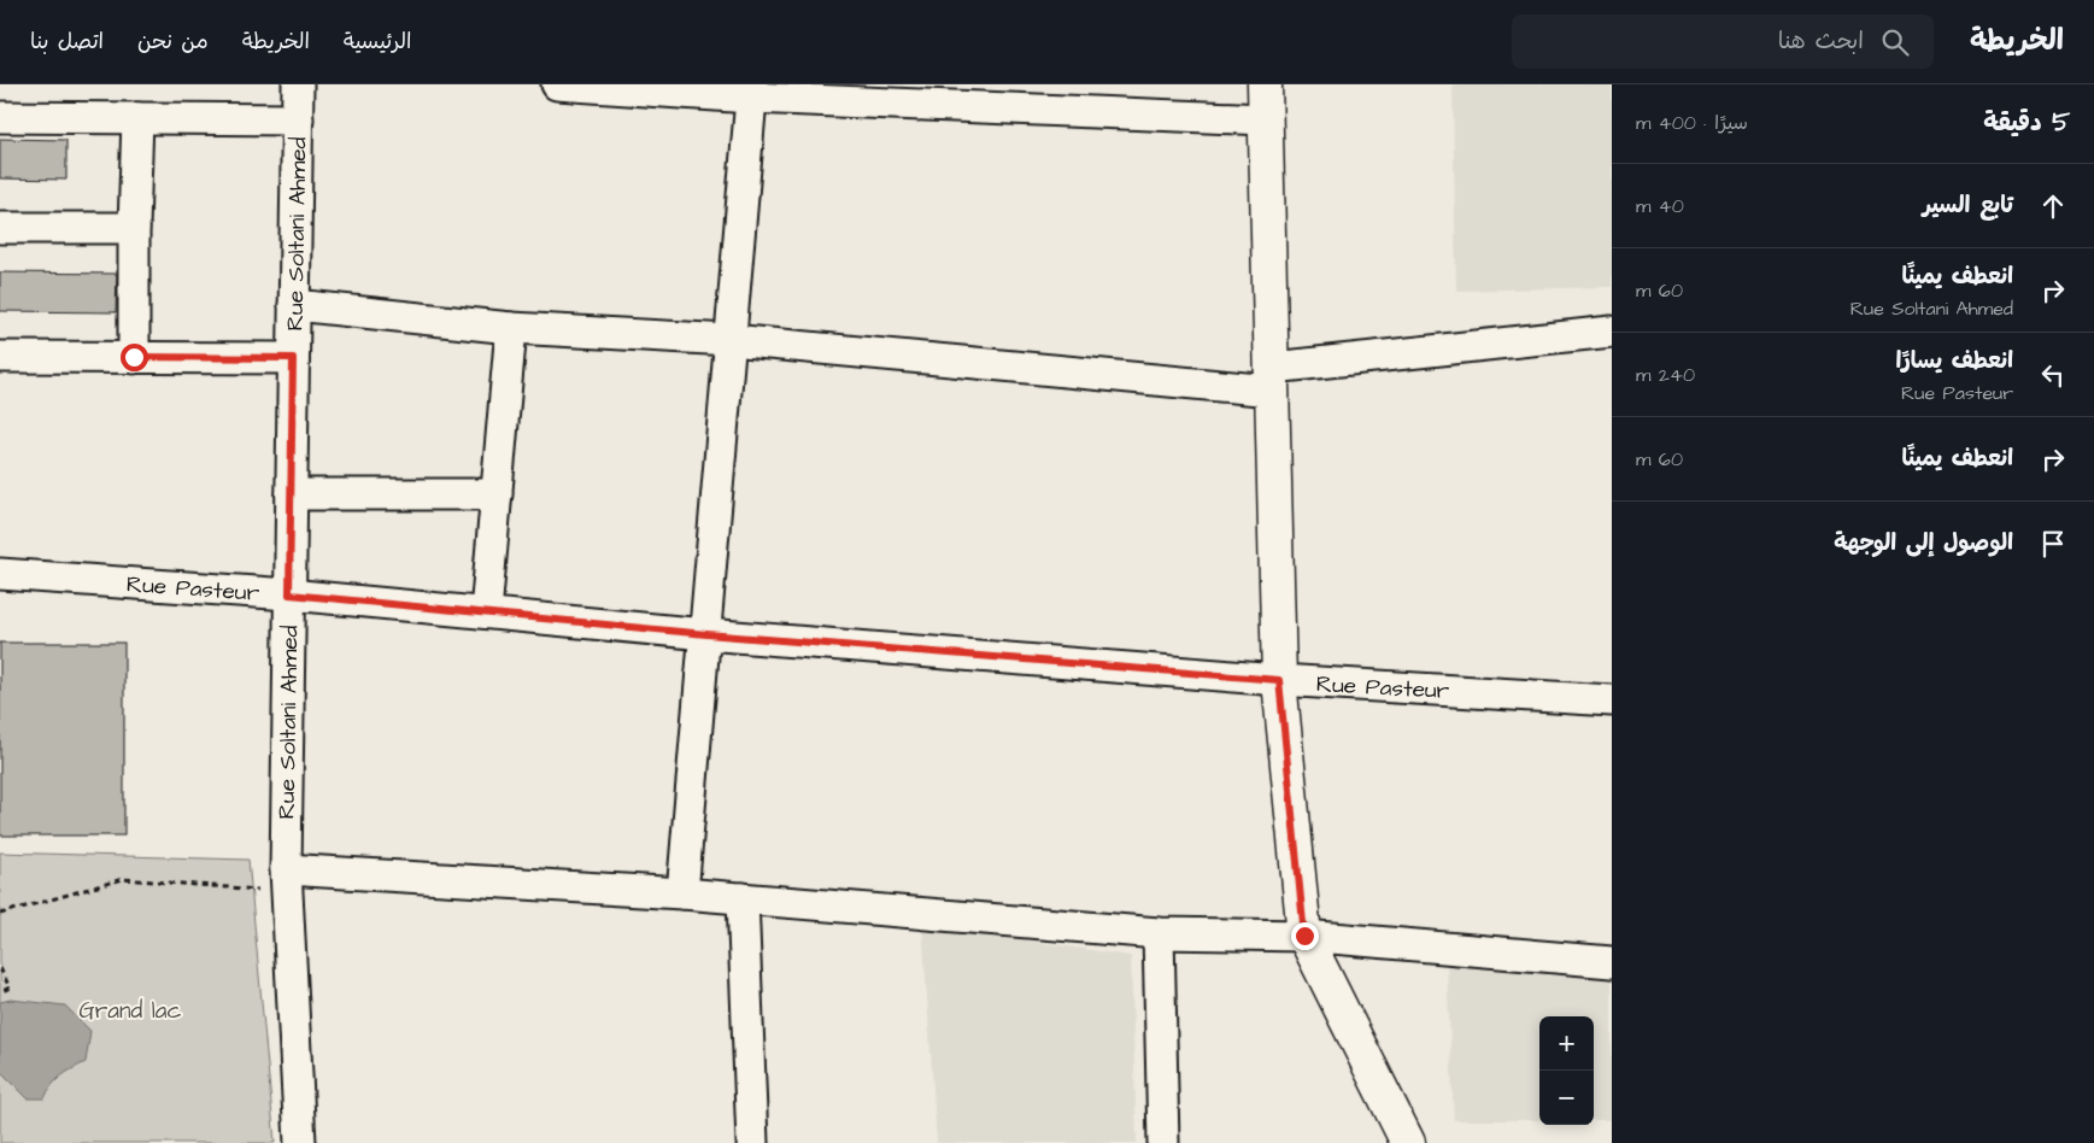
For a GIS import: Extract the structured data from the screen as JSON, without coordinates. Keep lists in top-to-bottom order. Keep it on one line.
{"streets":{"street":["Rue Soltani Ahmed","Rue Pasteur"]},"crossings":[["Rue Soltani Ahmed","Rue Pasteur"]],"parks":["Grand lac"],"page":{"header":"الخريطة","search":"ابحث هنا","nav":["الرئيسية","الخريطة","من نحن","اتصل بنا"],"heading":["5 دقيقة","سيرًا · 400 m"],"list":[["تابع السير","40 m"],["انعطف يمينًا","Rue Soltani Ahmed","60 m"],["انعطف يسارًا","Rue Pasteur","240 m"],["انعطف يمينًا","60 m"],"الوصول إلى الوجهة"],"map_buttons":["+","−"]}}
